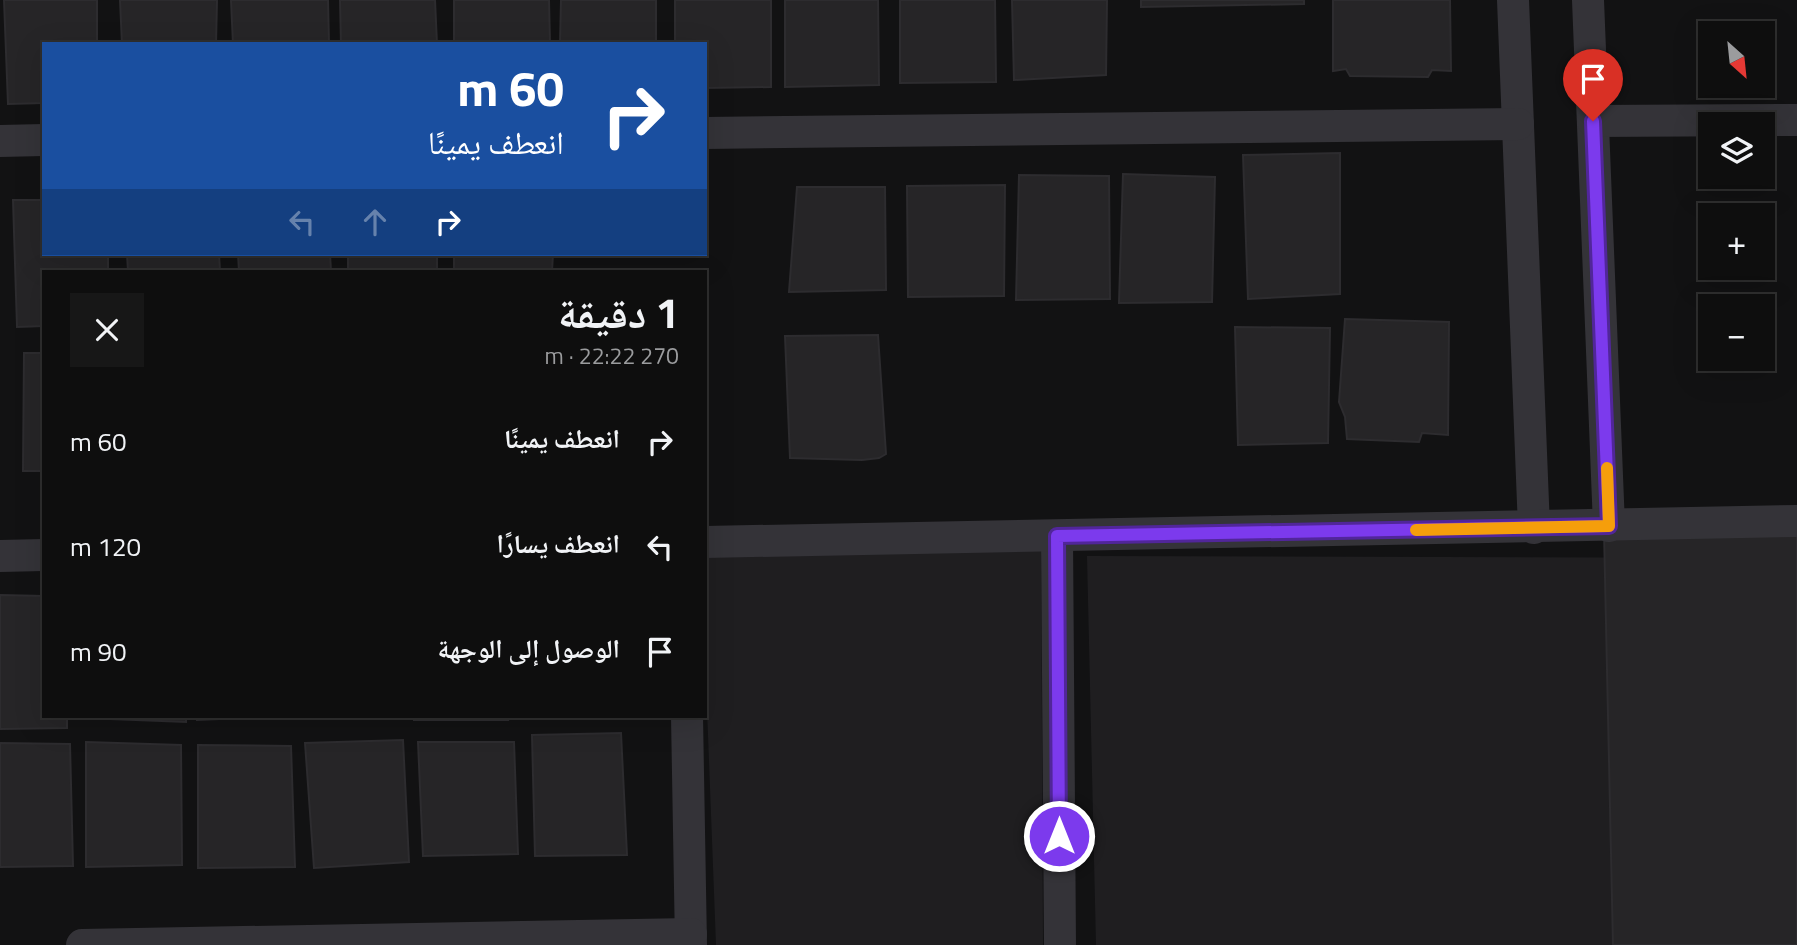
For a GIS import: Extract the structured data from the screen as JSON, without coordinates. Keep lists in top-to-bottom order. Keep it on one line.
{"north":"bottom right","page":{"map_buttons":["+","−"],"turn":["60 m","انعطف يمينًا"],"heading":["1 دقيقة","270 m · 22:22"],"list":[{"name":"انعطف يمينًا","value":"60 m"},{"name":"انعطف يسارًا","value":"120 m"},{"name":"الوصول إلى الوجهة","value":"90 m"}]}}
